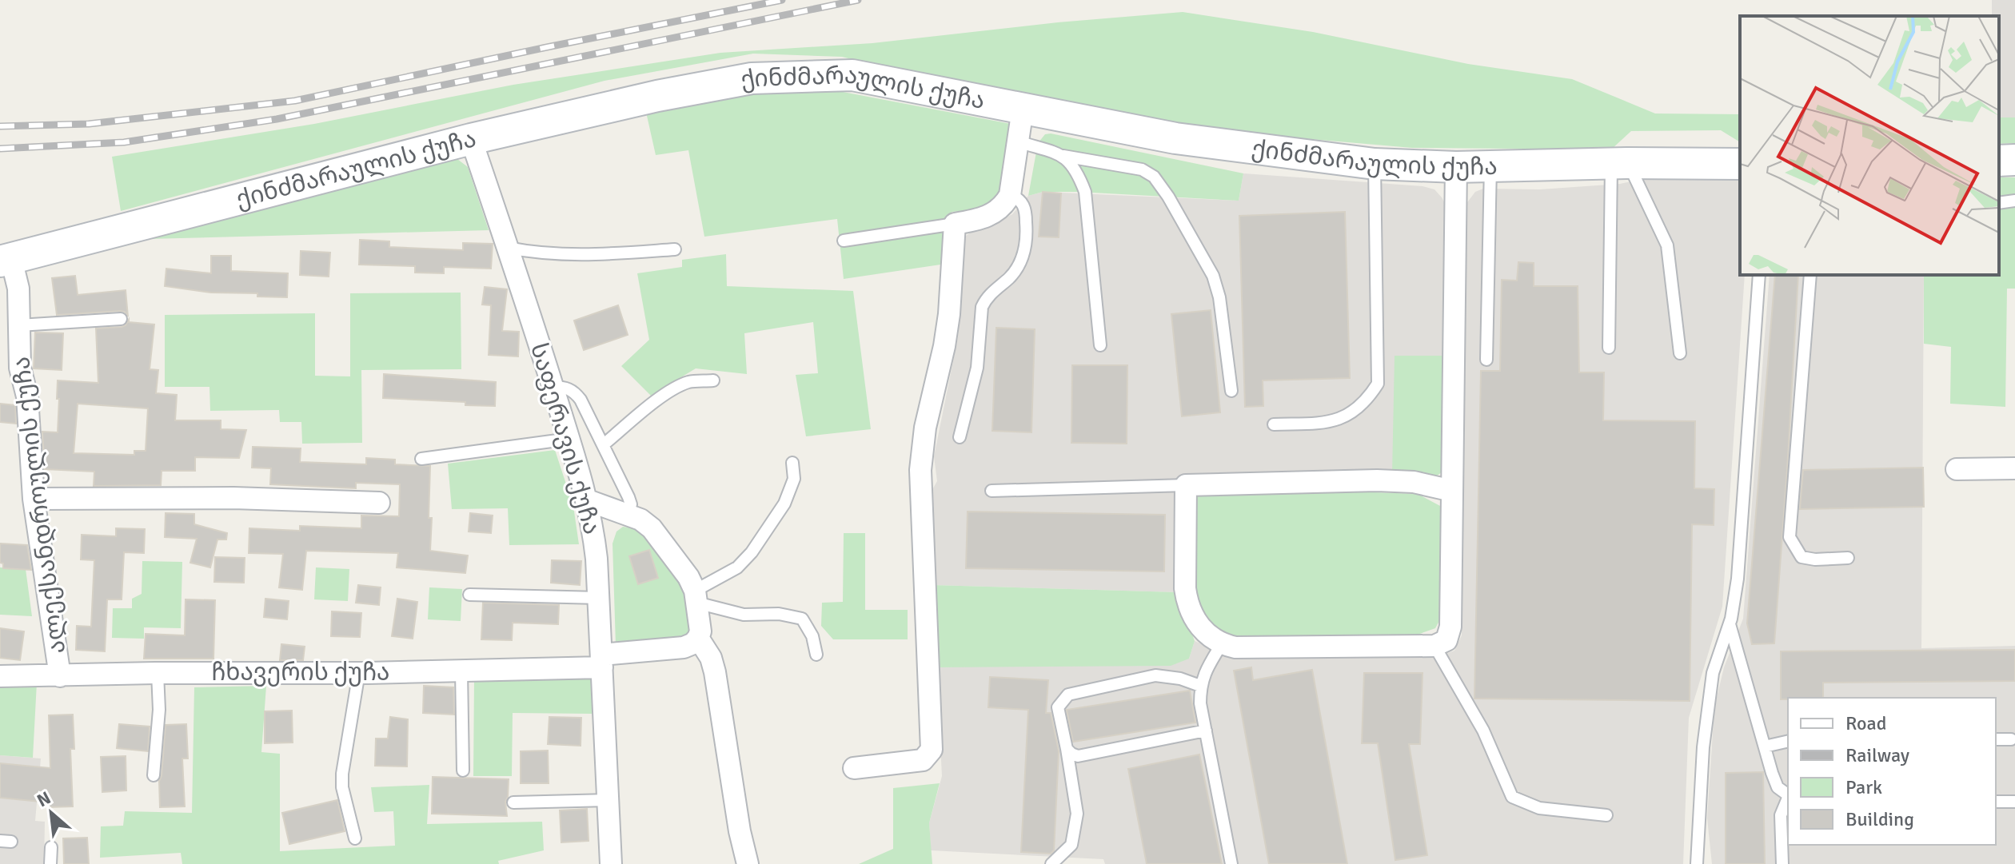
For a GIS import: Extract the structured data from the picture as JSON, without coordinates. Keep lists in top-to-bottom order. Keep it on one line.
{"streets":{"main road":["ქინძმარაულის ქუჩა"],"street":["საფერავის ქუჩა","ალექსანდროულის ქუჩა","ჩხავერის ქუჩა"]},"crossings":[["ქინძმარაულის ქუჩა","საფერავის ქუჩა"],["ქინძმარაულის ქუჩა","ალექსანდროულის ქუჩა"],["საფერავის ქუჩა","ჩხავერის ქუჩა"],["ალექსანდროულის ქუჩა","ჩხავერის ქუჩა"]],"legend":["Road","Railway","Park","Building"],"north":"top left"}
